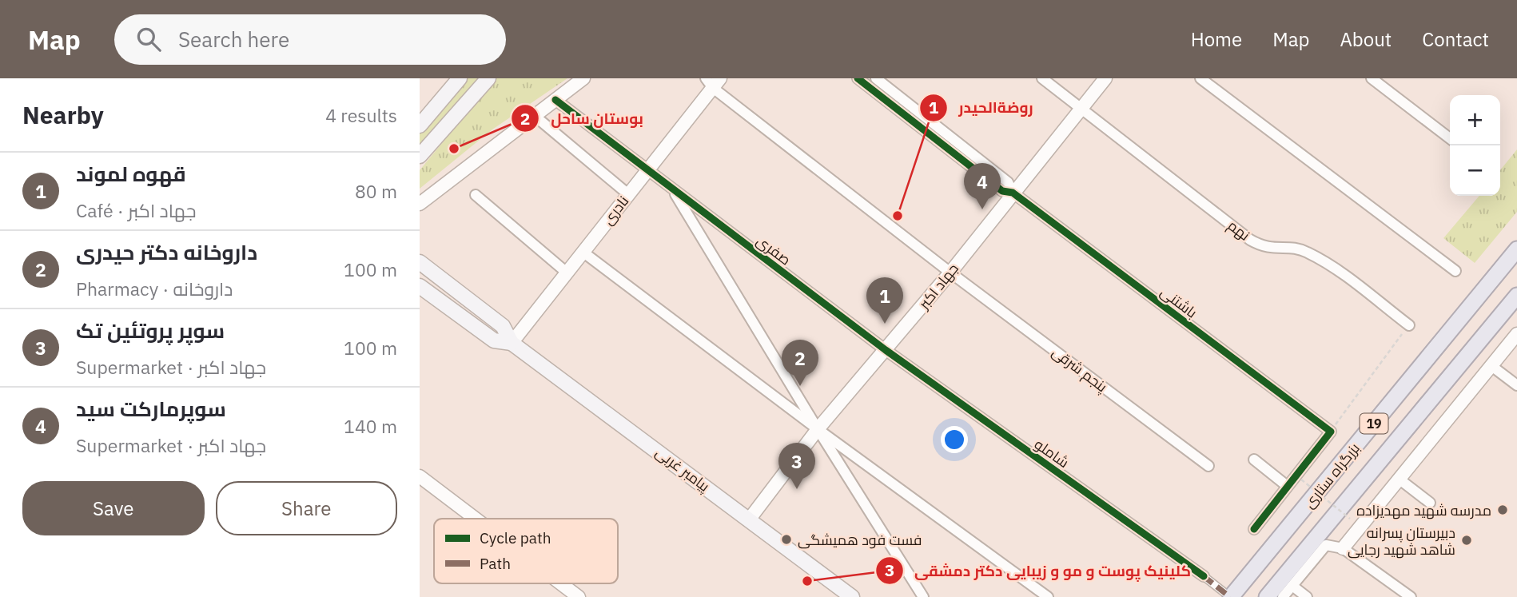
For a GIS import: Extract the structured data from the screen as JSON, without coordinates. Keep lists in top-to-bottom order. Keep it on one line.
{"streets":{"highway":["19","بزرگراه ستاری"],"main road":["پیامبر غربی"],"street":["نادری","نهم","صفری","جهاد اکبر","باشتنی","پنجم شرقی","شاملو"]},"crossings":[["نادری","صفری"],["نادری","پنجم شرقی"],["نادری","پیامبر غربی"],["نهم","جهاد اکبر"],["صفری","جهاد اکبر"],["صفری","شاملو"],["جهاد اکبر","باشتنی"],["جهاد اکبر","پنجم شرقی"],["جهاد اکبر","شاملو"],["جهاد اکبر","پیامبر غربی"]],"places":["بوستان ساحل","روضةالحیدر","مدرسه شهيد مهديزاده","فست فود همیشگی","دبیرستان پسرانه شاهد شهید رجایی","کلینیک پوست و مو و زیبایی دکتر دمشقی"],"legend":["Cycle path","Path"],"page":{"header":"Map","search":"Search here","nav":["Home","Map","About","Contact"],"heading":["Nearby","4 results"],"map_buttons":["+","−"],"list":[{"mark":"1","name":"قهوه لموند","note":"Café · جهاد اکبر","value":"80 m"},{"mark":"2","name":"داروخانه دکتر حیدری","note":"Pharmacy · داروخانه","value":"100 m"},{"mark":"3","name":"سوپر پروتئین تک","note":"Supermarket · جهاد اکبر","value":"100 m"},{"mark":"4","name":"سوپرمارکت سید","note":"Supermarket · جهاد اکبر","value":"140 m"}],"pins":["4","1","2","3"],"buttons":["Save","Share"]}}
